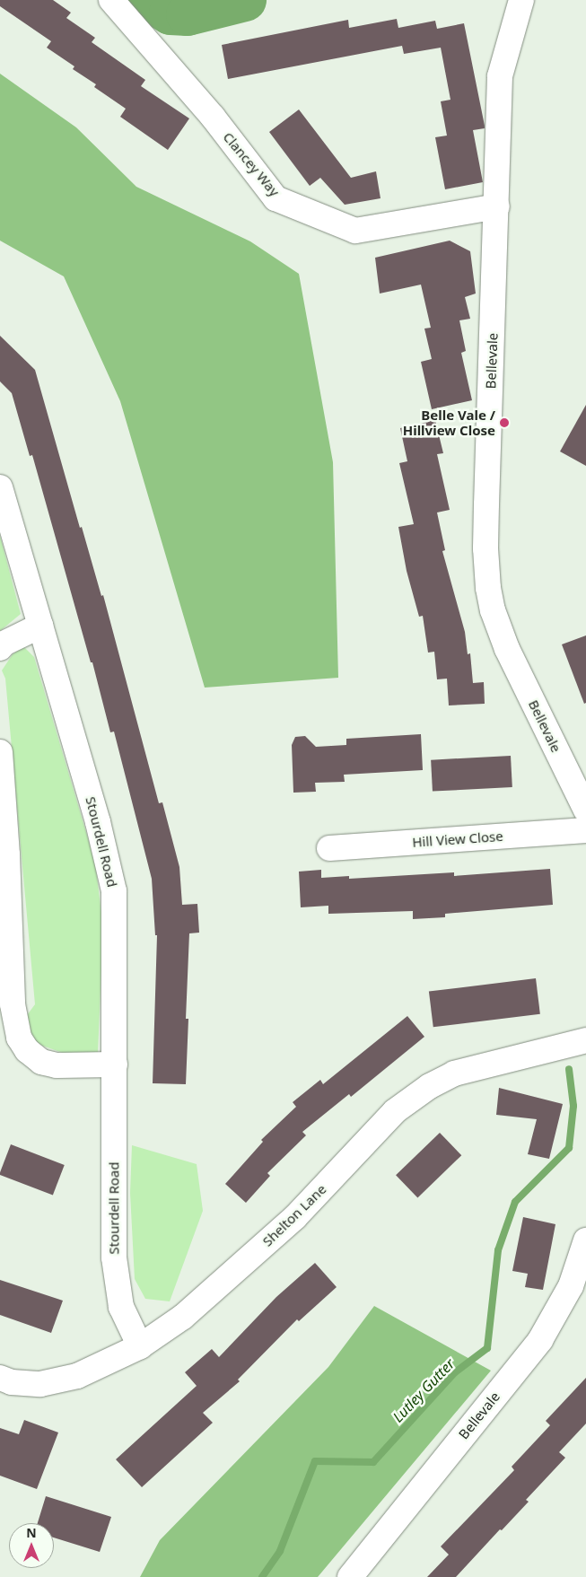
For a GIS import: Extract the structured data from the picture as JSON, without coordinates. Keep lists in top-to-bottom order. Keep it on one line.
{"streets":{"street":["Clancey Way","Bellevale","Hill View Close","Stourdell Road","Shelton Lane"]},"crossings":[["Clancey Way","Bellevale"],["Stourdell Road","Shelton Lane"]],"water":["Lutley Gutter"],"places":["Belle Vale / Hillview Close"],"north":"top"}
